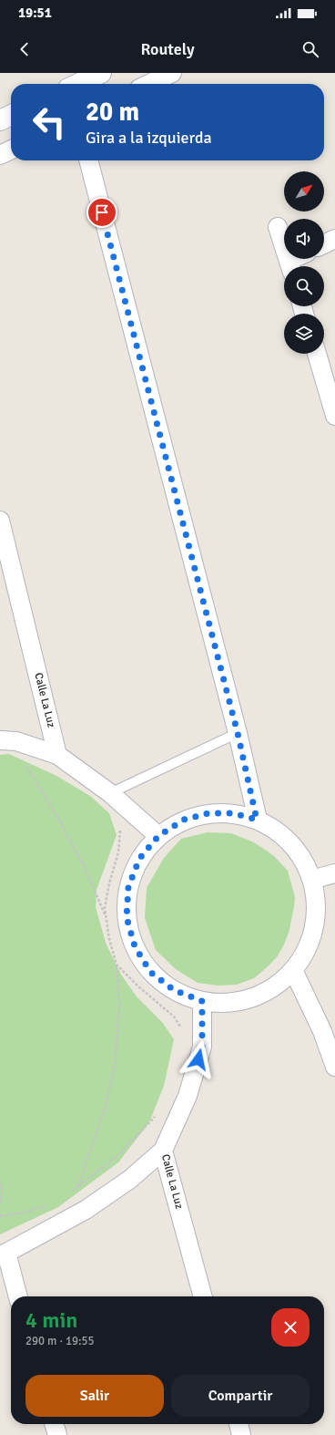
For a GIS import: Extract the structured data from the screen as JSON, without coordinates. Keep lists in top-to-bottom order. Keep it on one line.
{"streets":{"street":["Calle La Luz"]},"north":"top right","page":{"status":"19:51","header":"Routely","turn":["20 m","Gira a la izquierda"],"heading":["4 min","290 m · 19:55"],"buttons":["Salir","Compartir"]}}
